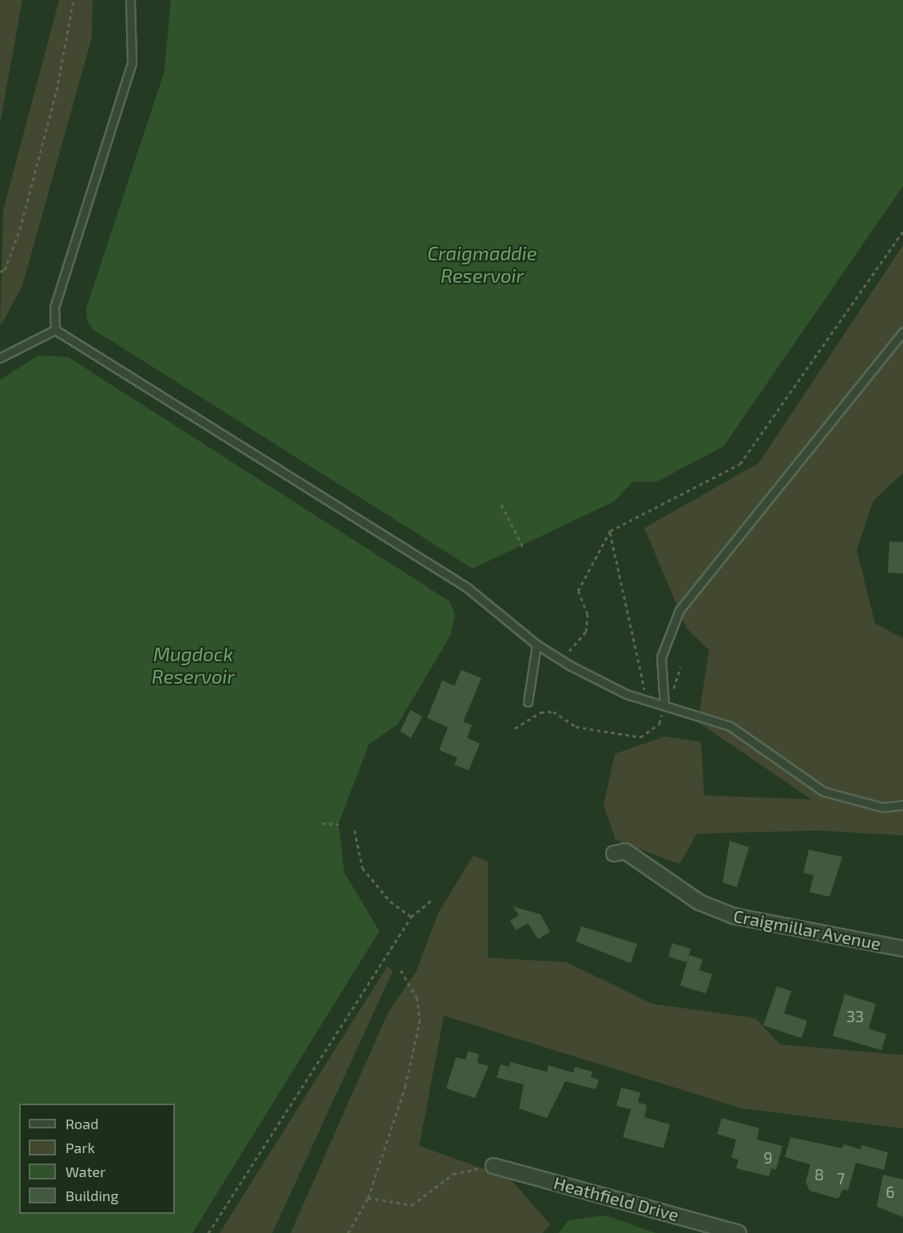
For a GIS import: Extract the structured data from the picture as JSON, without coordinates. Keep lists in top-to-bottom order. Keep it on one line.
{"streets":{"street":["Craigmillar Avenue","Heathfield Drive"]},"water":["Craigmaddie Reservoir","Mugdock Reservoir"],"house_numbers":["33","9","8","7","6"],"legend":["Road","Park","Water","Building"]}
